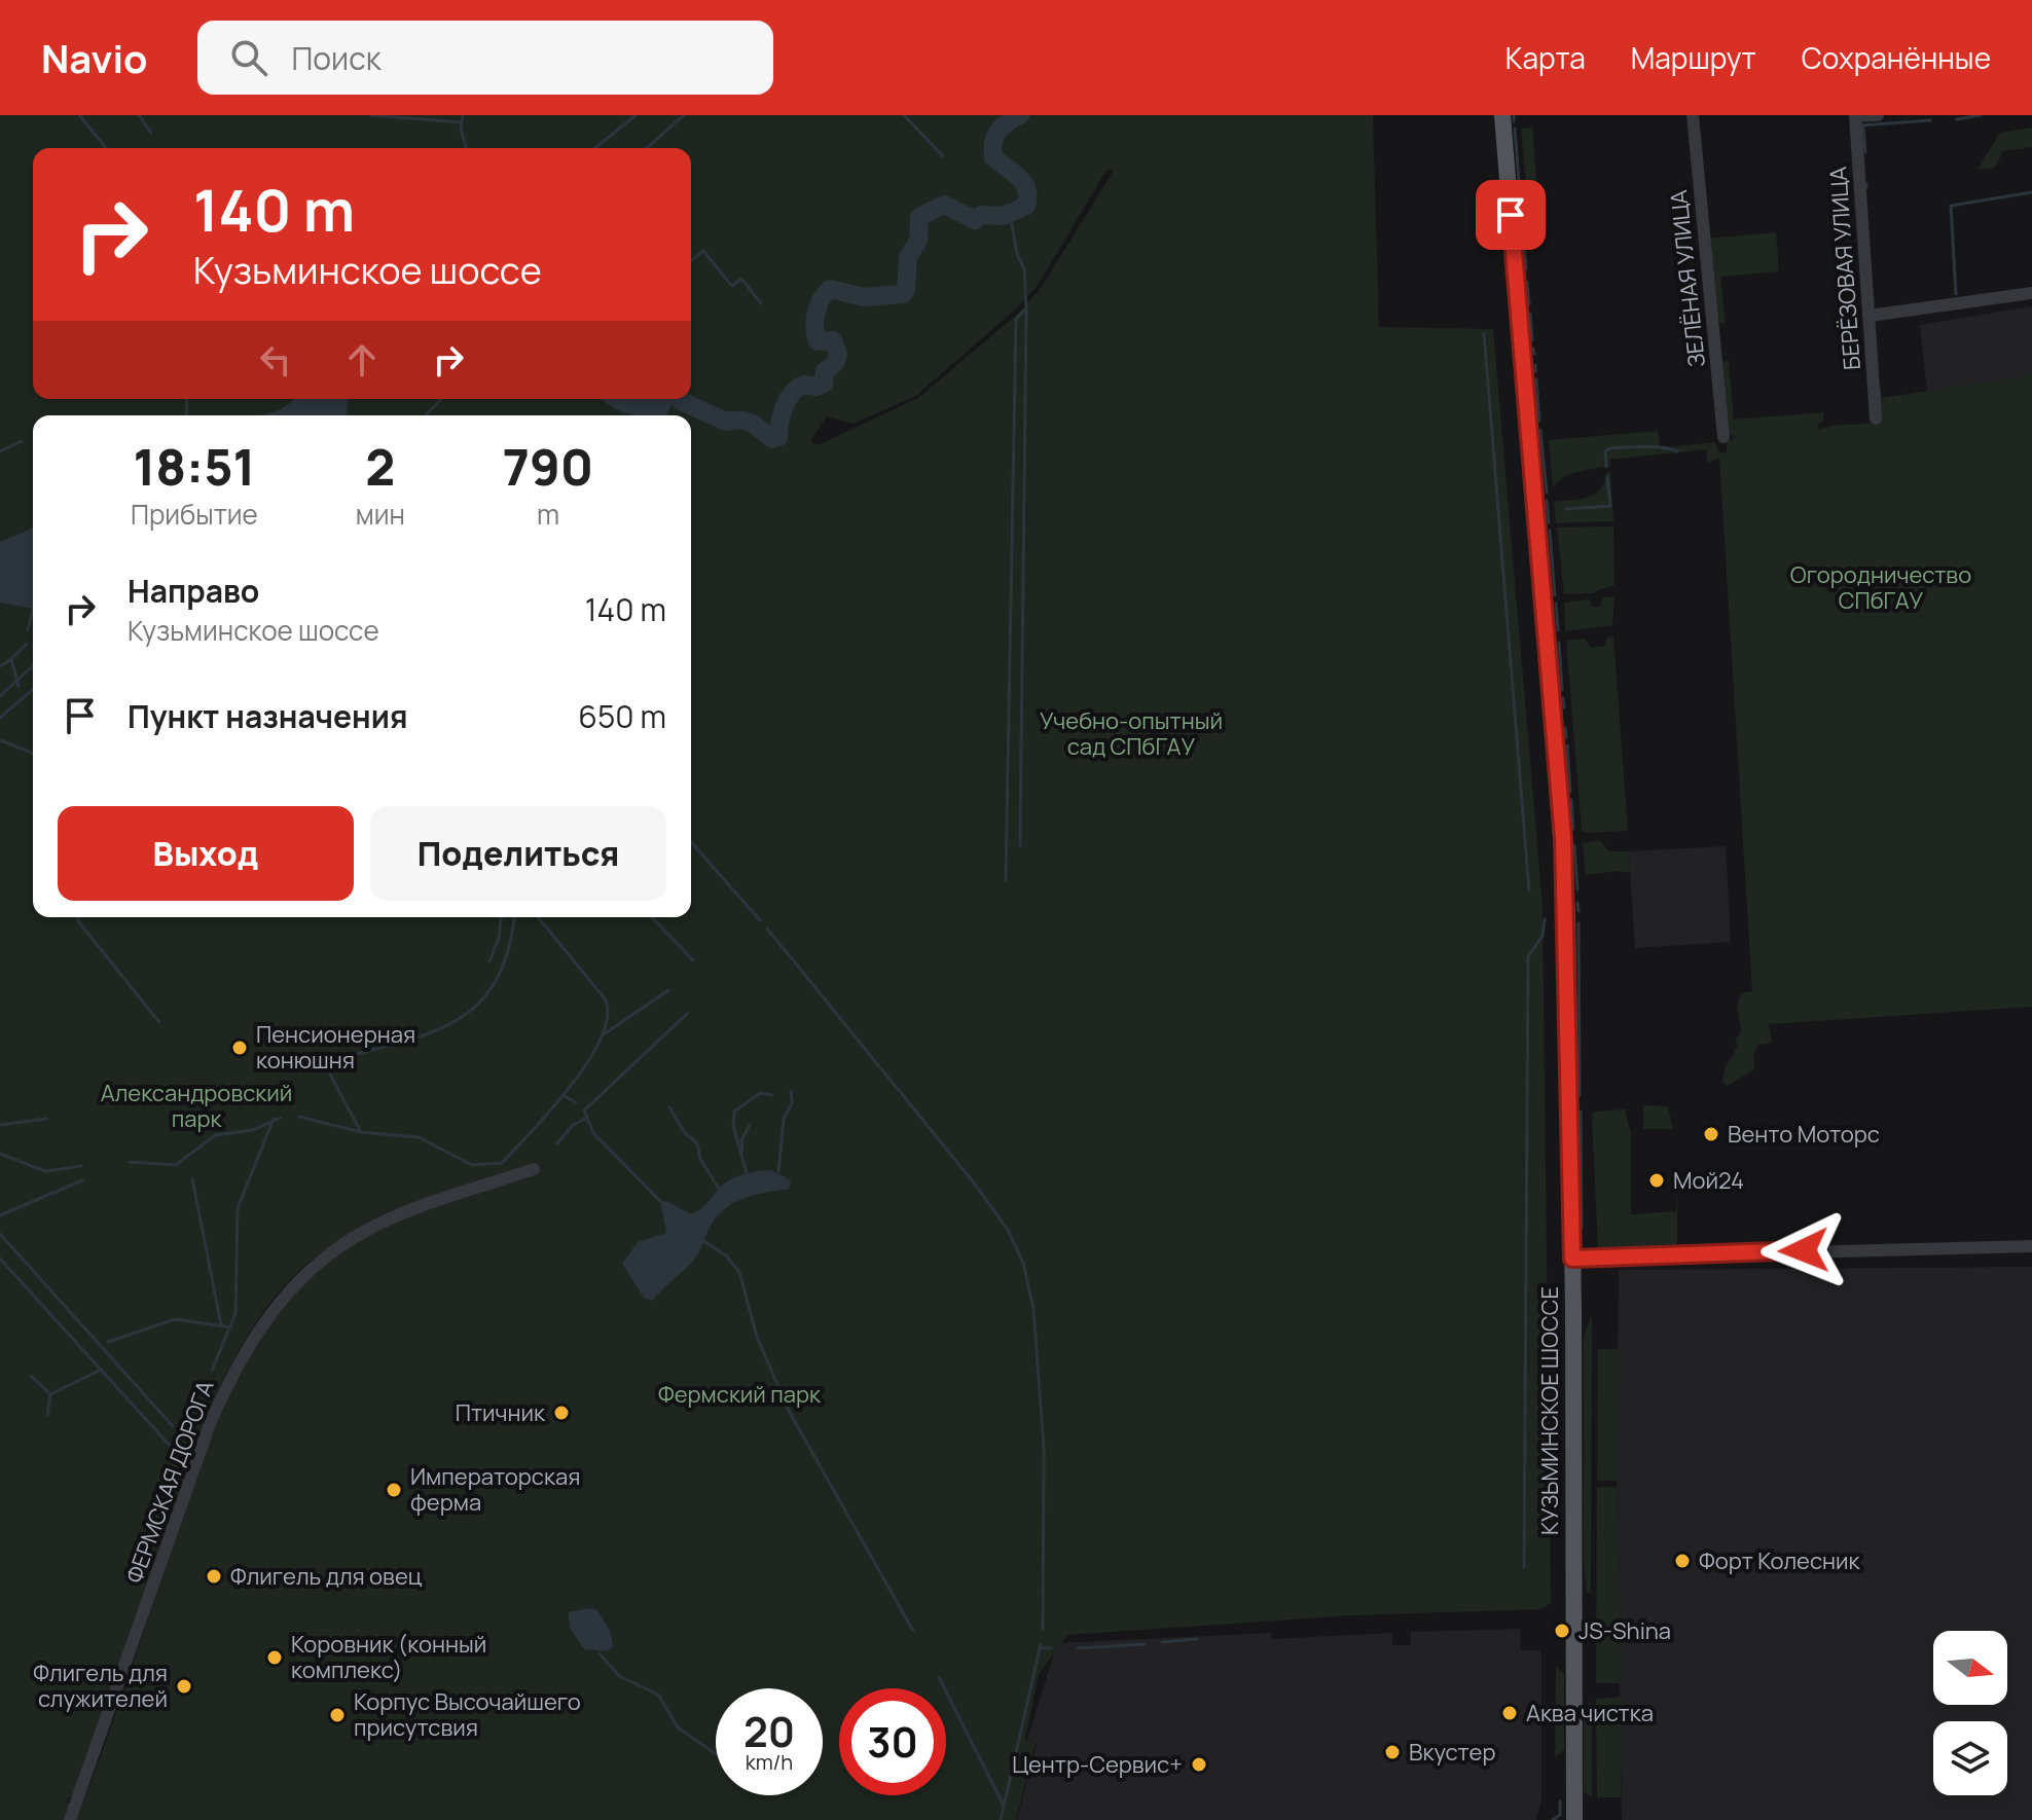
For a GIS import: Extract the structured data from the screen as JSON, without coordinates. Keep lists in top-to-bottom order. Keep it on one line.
{"streets":{"main road":["КУЗЬМИНСКОЕ ШОССЕ"],"street":["БЕРЁЗОВАЯ УЛИЦА","ЗЕЛЁНАЯ УЛИЦА","ФЕРМСКАЯ ДОРОГА"]},"parks":["Огородничество СПбГАУ","Учебно-опытный сад СПбГАУ","Александровский парк","Фермский парк"],"places":["Пенсионерная конюшня","Венто Моторс","Мой24","Птичник","Императорская ферма","Форт Колесник","Флигель для овец","JS-Shina","Коровник (конный комплекс)","Флигель для служителей","Аква чистка","Корпус Высочайшего присутсвия","Вкустер","Центр-Сервис+"],"north":"right","page":{"header":"Navio","search":"Поиск","nav":["Карта","Маршрут","Сохранённые"],"turn":["140 m","Кузьминское шоссе"],"eta":["18:51","Прибытие","2","мин","790","m"],"list":[{"name":"Направо","note":"Кузьминское шоссе","value":"140 m"},{"name":"Пункт назначения","value":"650 m"}],"buttons":["Выход","Поделиться"],"speed":"20 km/h","limit":"30"}}
